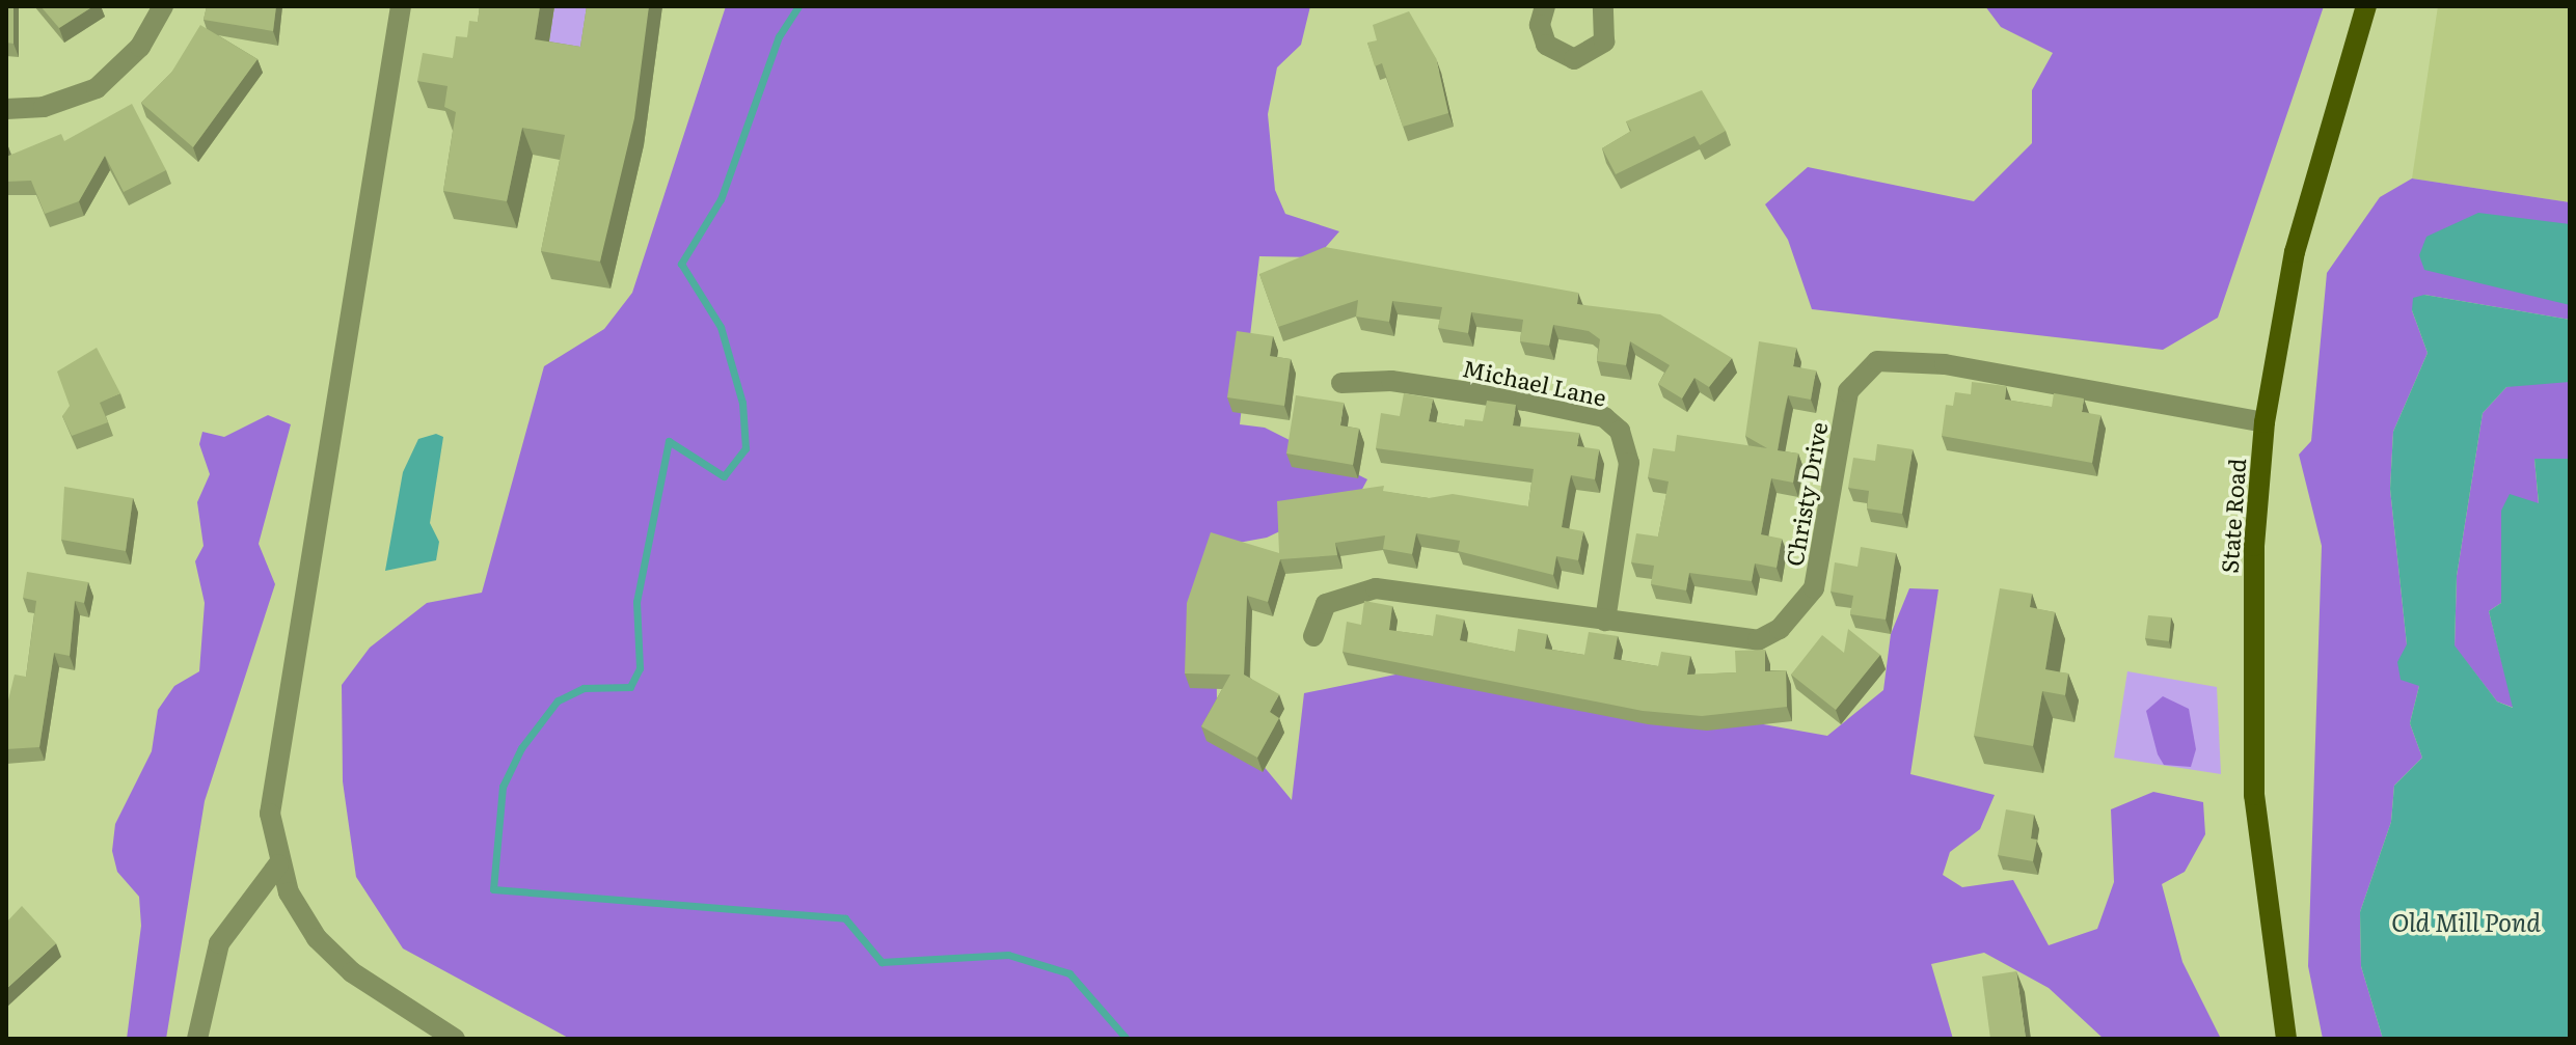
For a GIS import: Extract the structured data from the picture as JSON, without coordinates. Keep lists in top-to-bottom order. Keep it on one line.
{"streets":{"main road":["State Road"],"street":["Michael Lane","Christy Drive"]},"crossings":[["Michael Lane","Christy Drive"],["Christy Drive","State Road"]],"water":["Old Mill Pond"]}
